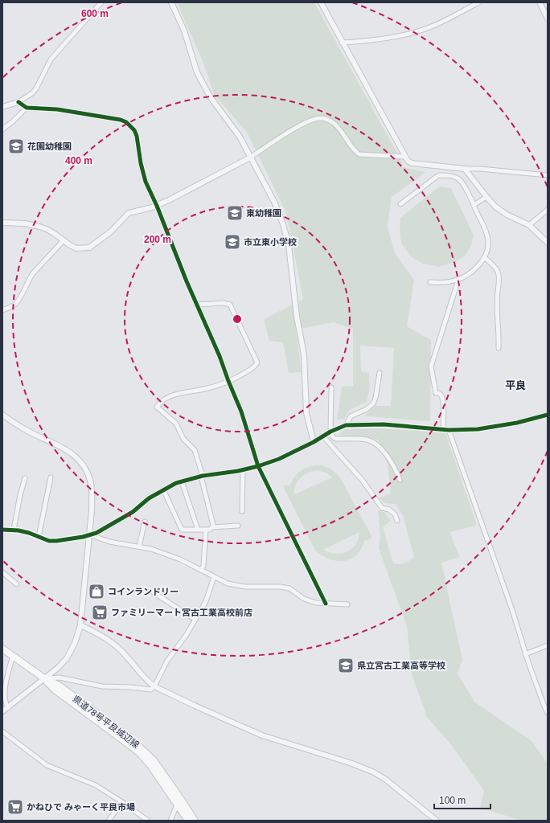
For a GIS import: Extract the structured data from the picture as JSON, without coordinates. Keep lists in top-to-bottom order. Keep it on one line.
{"streets":{"main road":["県道78号平良城辺線"]},"districts":["平良"],"places":{"school or university":["花園幼稚園","東幼稚園","市立東小学校","県立宮古工業高等学校"],"shop":["コインランドリー"],"supermarket":["ファミリーマート宮古工業高校前店","かねひで みゃーく平良市場"]},"scale_bar":"100 m","rings":["600 m","400 m","200 m"]}
